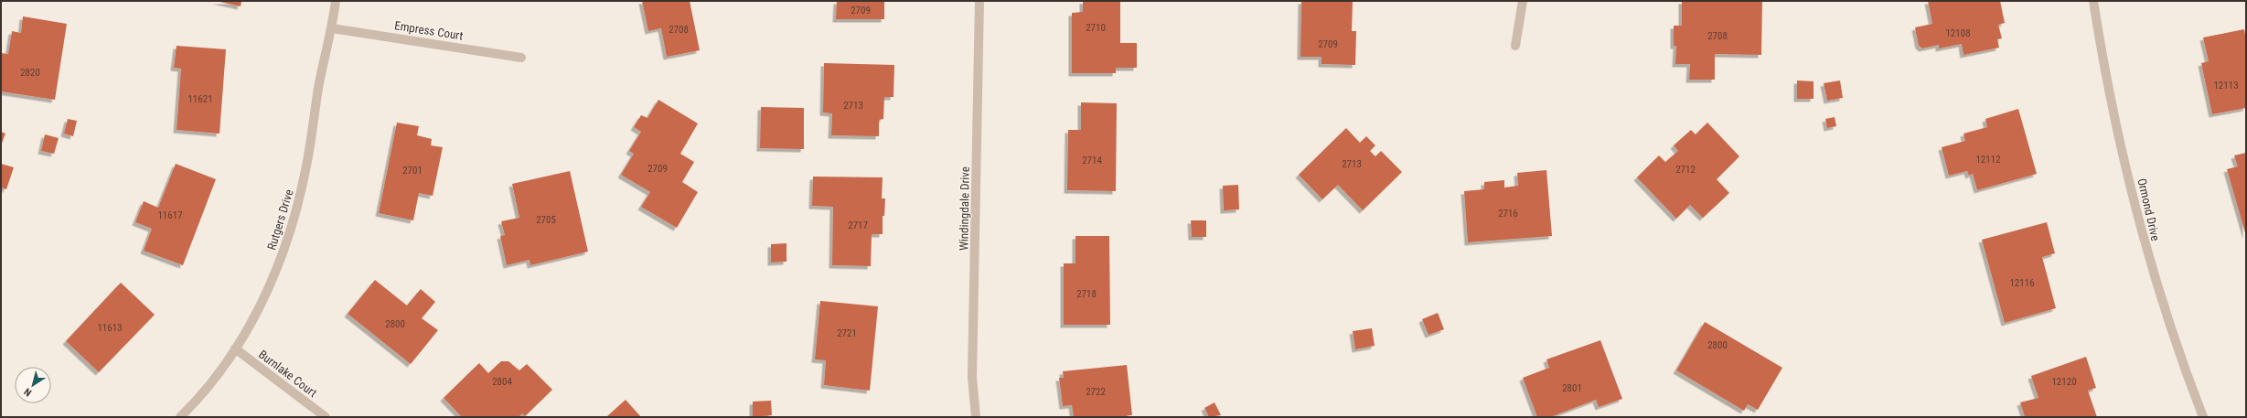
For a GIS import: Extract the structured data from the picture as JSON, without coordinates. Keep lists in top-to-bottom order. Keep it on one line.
{"streets":{"street":["Empress Court","Windingdale Drive","Ormond Drive","Rutgers Drive","Burnlake Court"]},"crossings":[["Empress Court","Rutgers Drive"],["Rutgers Drive","Burnlake Court"]],"house_numbers":["2709","2710","2708","12108","2708","2709","2820","12113","11621","2713","12112","2714","2713","2709","2712","2701","2716","11617","2705","2717","12116","2718","2800","11613","2721","2800","2804","12120","2801","2722"],"north":"bottom left"}
